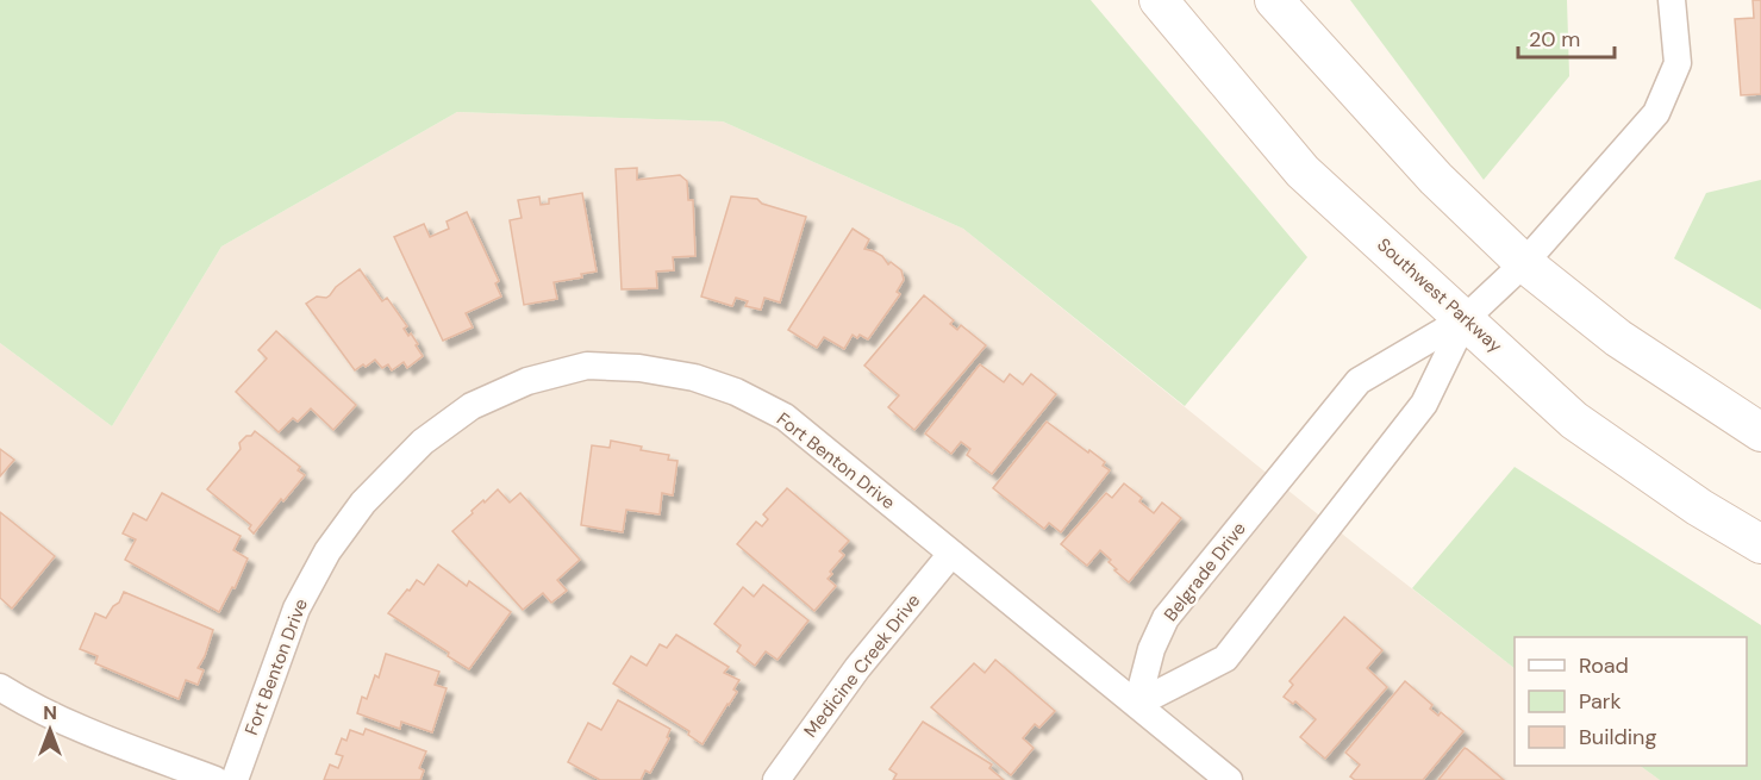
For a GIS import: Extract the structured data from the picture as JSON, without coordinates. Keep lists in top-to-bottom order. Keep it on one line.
{"streets":{"main road":["Southwest Parkway"],"street":["Fort Benton Drive","Belgrade Drive","Medicine Creek Drive"]},"crossings":[["Southwest Parkway","Belgrade Drive"],["Fort Benton Drive","Belgrade Drive"],["Fort Benton Drive","Medicine Creek Drive"]],"legend":["Road","Park","Building"],"scale_bar":"20 m","north":"top"}
